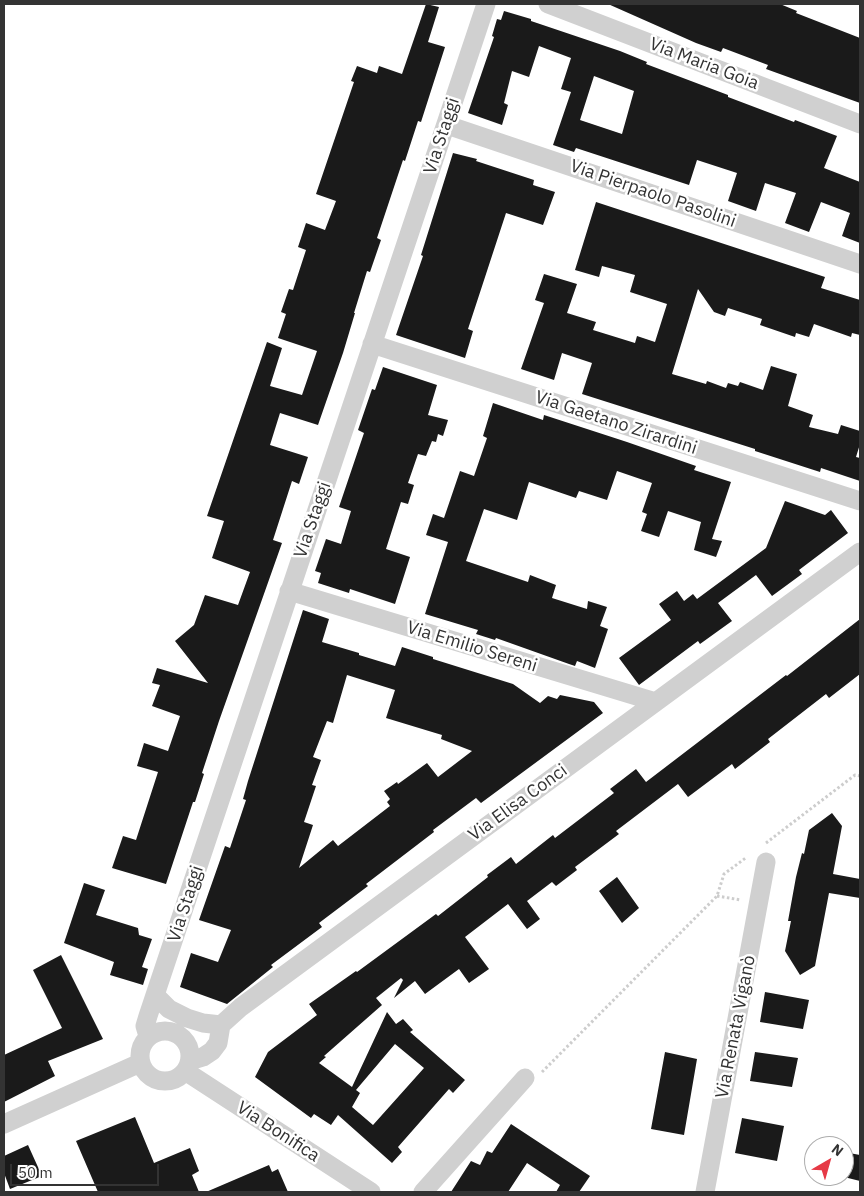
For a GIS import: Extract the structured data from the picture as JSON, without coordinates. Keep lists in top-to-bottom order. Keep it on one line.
{"streets":{"street":["Via Maria Goia","Via Staggi","Via Pierpaolo Pasolini","Via Gaetano Zirardini","Via Emilio Sereni","Via Elisa Conci","Via Renata Viganò","Via Bonifica"]},"crossings":[["Via Staggi","Via Pierpaolo Pasolini"],["Via Staggi","Via Gaetano Zirardini"],["Via Staggi","Via Emilio Sereni"],["Via Staggi","Via Bonifica"],["Via Emilio Sereni","Via Elisa Conci"]],"scale_bar":"50 m","north":"top right"}
